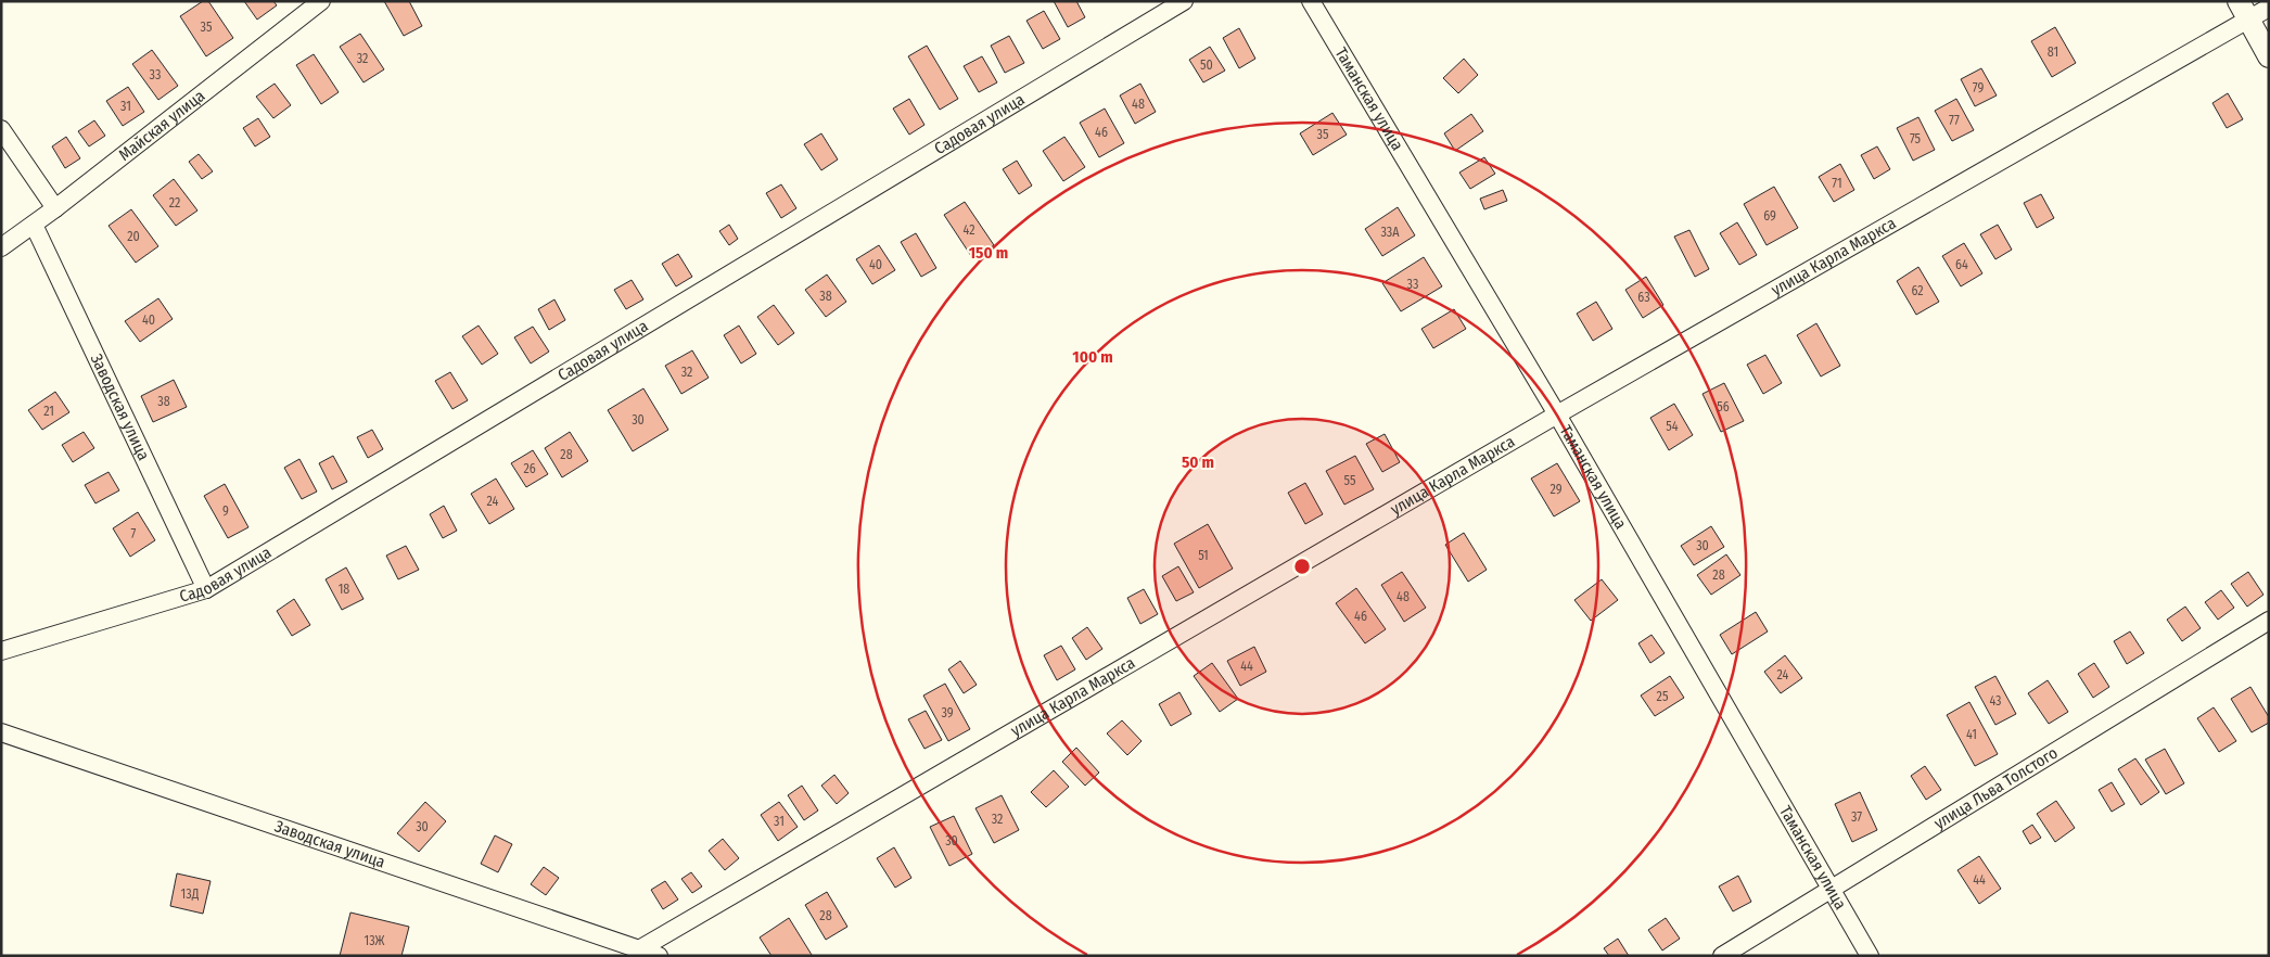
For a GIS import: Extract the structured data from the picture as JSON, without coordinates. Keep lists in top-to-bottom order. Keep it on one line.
{"streets":{"street":["Таманская улица","Садовая улица","Майская улица","улица Карла Маркса","Заводская улица","улица Льва Толстого"]},"crossings":[["Таманская улица","улица Карла Маркса"],["Таманская улица","улица Льва Толстого"],["Садовая улица","Заводская улица"],["Майская улица","Заводская улица"],["улица Карла Маркса","Заводская улица"]],"house_numbers":["35","81","32","50","33","79","48","31","77","46","35","75","71","22","69","42","33А","20","40","64","33","62","38","63","40","32","38","56","21","30","54","28","26","55","29","24","9","7","30","51","28","18","48","46","44","24","25","43","39","41","37","32","31","30","30","44","13Д","28","13Ж"],"rings":["150 m","100 m","50 m"]}
